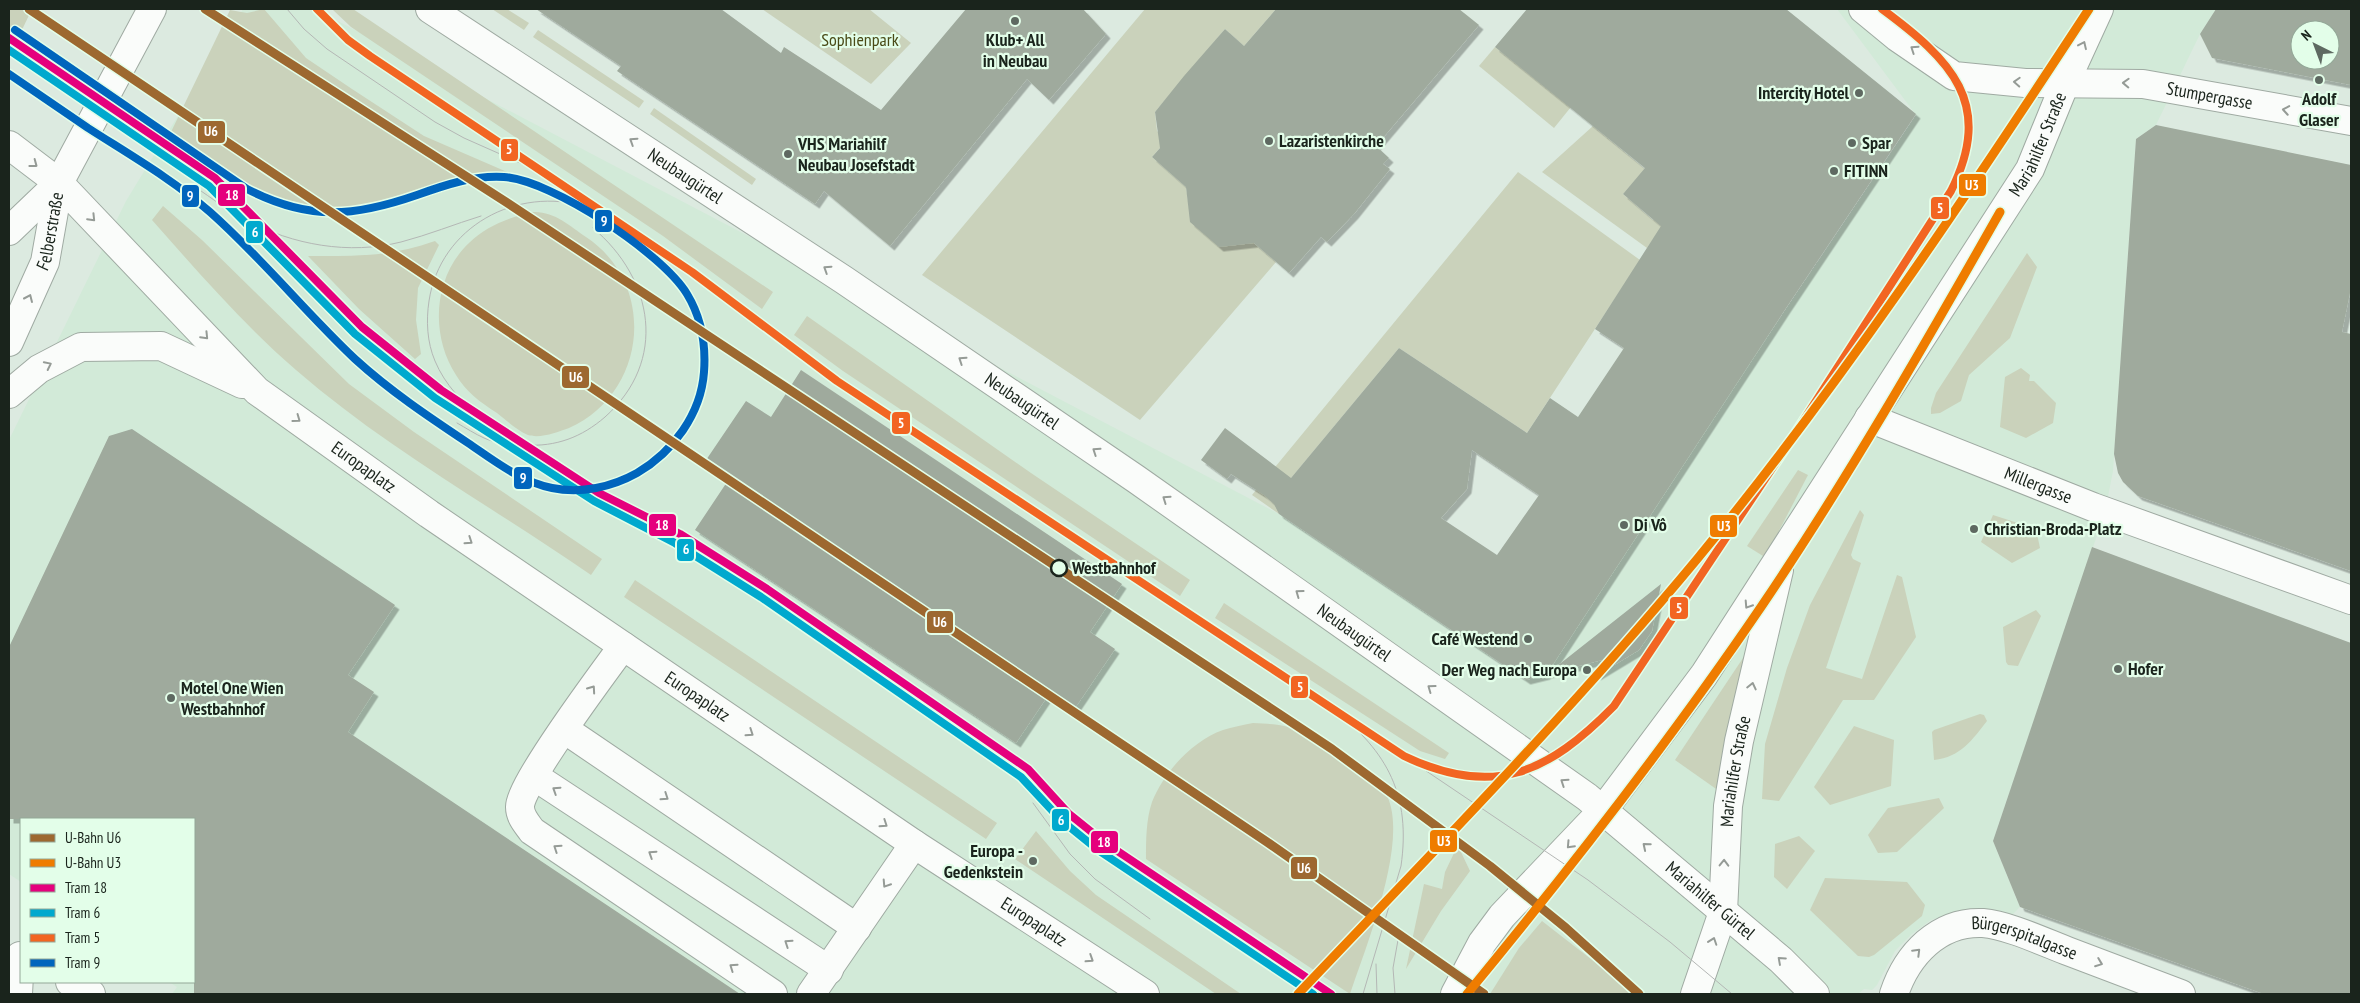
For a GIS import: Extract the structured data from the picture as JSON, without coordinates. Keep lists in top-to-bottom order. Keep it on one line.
{"streets":{"main road":["Stumpergasse","Mariahilfer Straße","Neubaugürtel","Felberstraße","Europaplatz","Millergasse","Mariahilfer Gürtel","Bürgerspitalgasse"]},"crossings":[["Stumpergasse","Mariahilfer Straße"],["Mariahilfer Straße","Neubaugürtel"],["Mariahilfer Straße","Millergasse"],["Mariahilfer Straße","Mariahilfer Gürtel"],["Neubaugürtel","Mariahilfer Gürtel"],["Felberstraße","Europaplatz"]],"one_way":["Stumpergasse","Neubaugürtel","Felberstraße","Mariahilfer Gürtel","Bürgerspitalgasse"],"parks":["Sophienpark"],"places":["Klub+ All in Neubau","Adolf Glaser","Intercity Hotel","Lazaristenkirche","Spar","VHS Mariahilf Neubau Josefstadt","FITINN","Di Vô","Christian-Broda-Platz","Westbahnhof","Café Westend","Hofer","Der Weg nach Europa","Motel One Wien Westbahnhof","Europa - Gedenkstein"],"lines":["metro line U6","metro line U3","tram line 5","tram line 9","tram line 18","tram line 6"],"legend":["U-Bahn U6","U-Bahn U3","Tram 18","Tram 6","Tram 5","Tram 9"],"north":"top left"}
